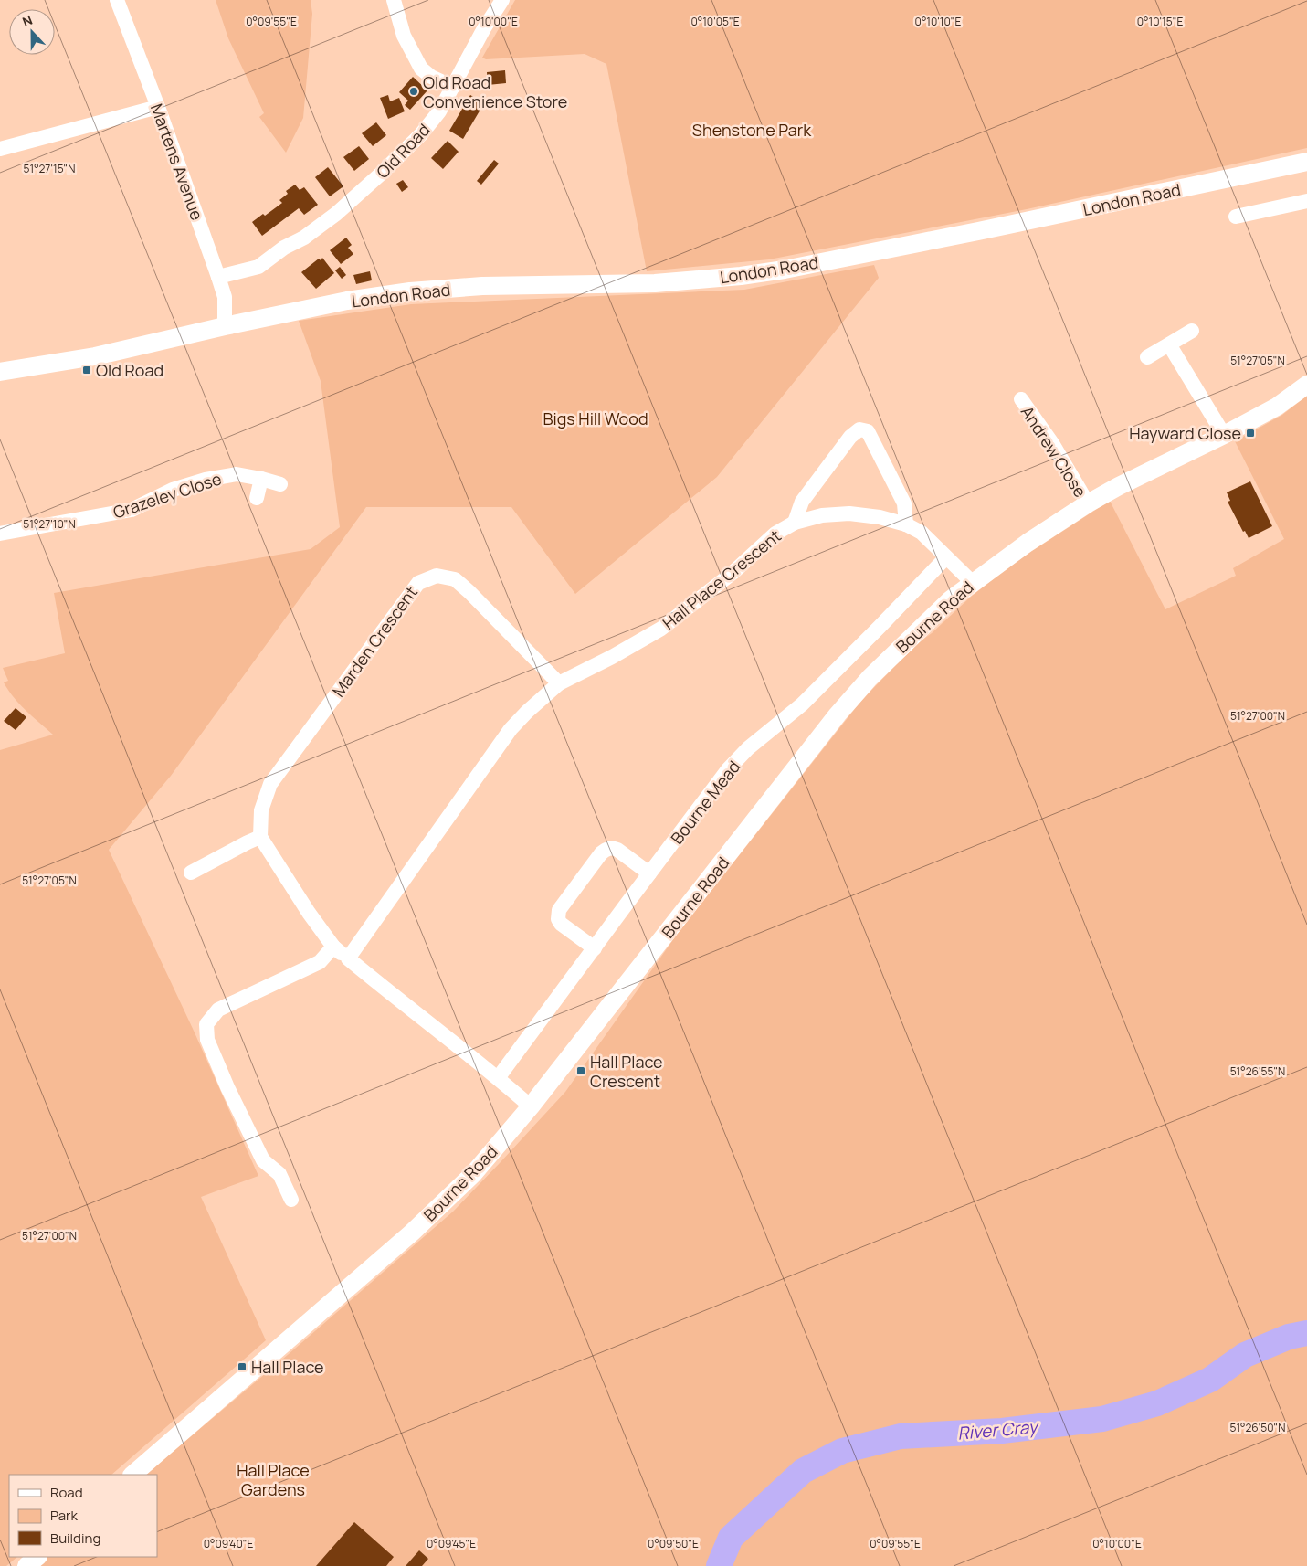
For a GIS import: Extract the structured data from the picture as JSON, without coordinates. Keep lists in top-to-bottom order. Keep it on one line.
{"streets":{"main road":["London Road","Bourne Road"],"street":["Old Road","Martens Avenue","Andrew Close","Grazeley Close","Hall Place Crescent","Marden Crescent","Bourne Mead"]},"crossings":[["Old Road","Martens Avenue"],["Martens Avenue","London Road"],["Andrew Close","Bourne Road"],["Hall Place Crescent","Bourne Road"],["Hall Place Crescent","Marden Crescent"],["Hall Place Crescent","Bourne Mead"]],"water":["River Cray"],"parks":["Shenstone Park","Bigs Hill Wood","Hall Place Gardens"],"places":{"other":["Old Road Convenience Store"],"transit":["Old Road","Hayward Close","Hall Place Crescent","Hall Place"]},"legend":["Road","Park","Building"],"north":"top","coordinates":["0°09'55\"E","0°10'00\"E","0°10'05\"E","0°10'10\"E","0°10'15\"E","51°27'15\"N","51°27'05\"N","51°27'10\"N","51°27'00\"N","51°26'55\"N","51°26'50\"N","0°09'40\"E","0°09'45\"E","0°09'50\"E"]}
